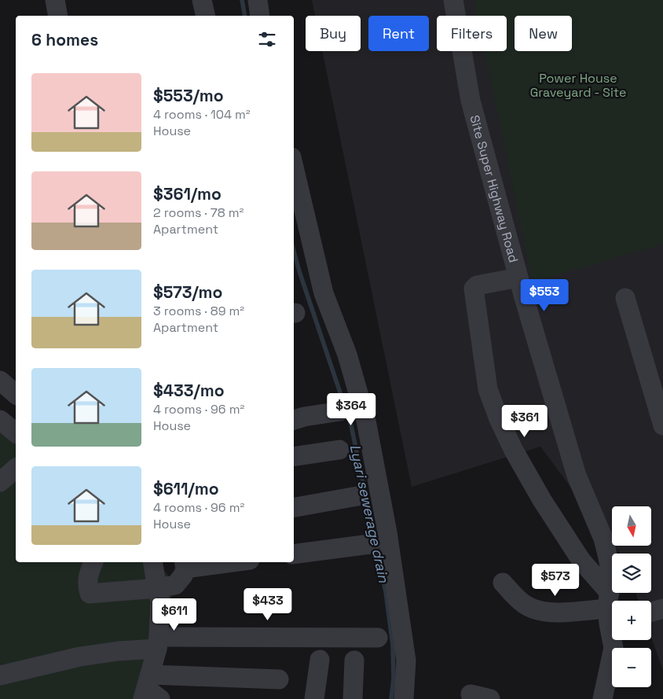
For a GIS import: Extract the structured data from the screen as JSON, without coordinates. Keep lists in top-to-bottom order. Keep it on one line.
{"streets":{"street":["Site Super Highway Road"]},"water":["Lyari sewerage drain"],"parks":["Power House Graveyard - Site"],"north":"bottom","page":{"chip":["Buy","Rent","Filters","New"],"heading":"6 homes","list":[{"name":"$553/mo","note":"4 rooms · 104 m² · House"},{"name":"$361/mo","note":"2 rooms · 78 m² · Apartment"},{"name":"$573/mo","note":"3 rooms · 89 m² · Apartment"},{"name":"$433/mo","note":"4 rooms · 96 m² · House"},{"name":"$611/mo","note":"4 rooms · 96 m² · House"}],"price":["$553","$364","$361","$573","$433","$611"],"map_buttons":["+","−"]}}
